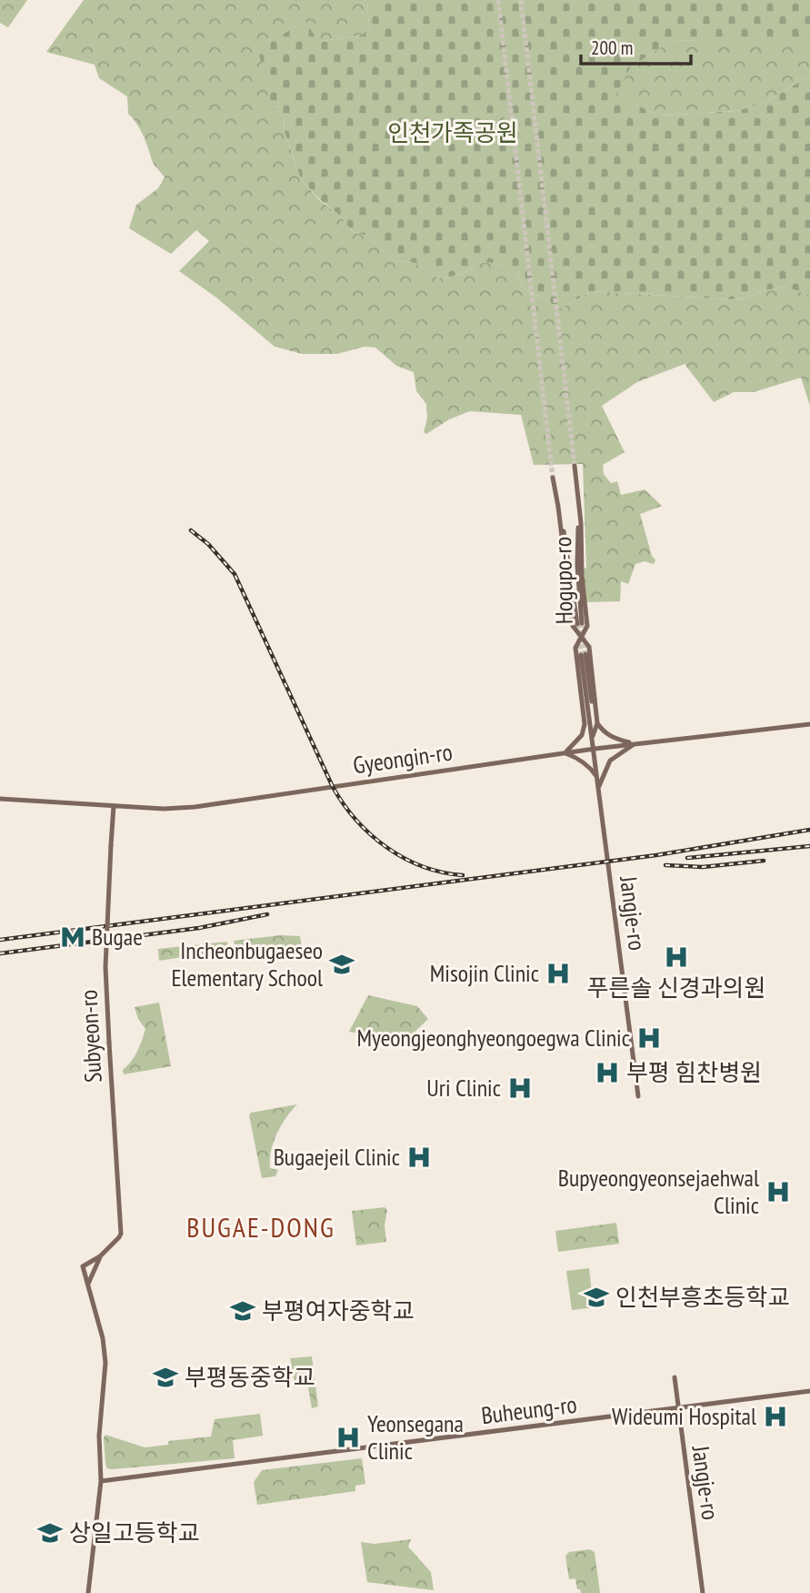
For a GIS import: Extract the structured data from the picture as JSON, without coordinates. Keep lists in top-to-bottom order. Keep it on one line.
{"streets":{"main road":["Hogupo-ro","Gyeongin-ro","Jangje-ro","Subyeon-ro","Buheung-ro"]},"crossings":[["Gyeongin-ro","Jangje-ro"],["Gyeongin-ro","Subyeon-ro"],["Jangje-ro","Buheung-ro"],["Subyeon-ro","Buheung-ro"]],"districts":["BUGAE-DONG"],"parks":["인천가족공원"],"places":{"metro station":["Bugae"],"hospital":["푸른솔 신경과의원","Misojin Clinic","Myeongjeonghyeongoegwa Clinic","부평 힘찬병원","Uri Clinic","Bugaejeil Clinic","Bupyeongyeonsejaehwal Clinic","Wideumi Hospital","Yeonsegana Clinic"],"school or university":["Incheonbugaeseo Elementary School","인천부흥초등학교","부평여자중학교","부평동중학교","상일고등학교"]},"scale_bar":"200 m"}
